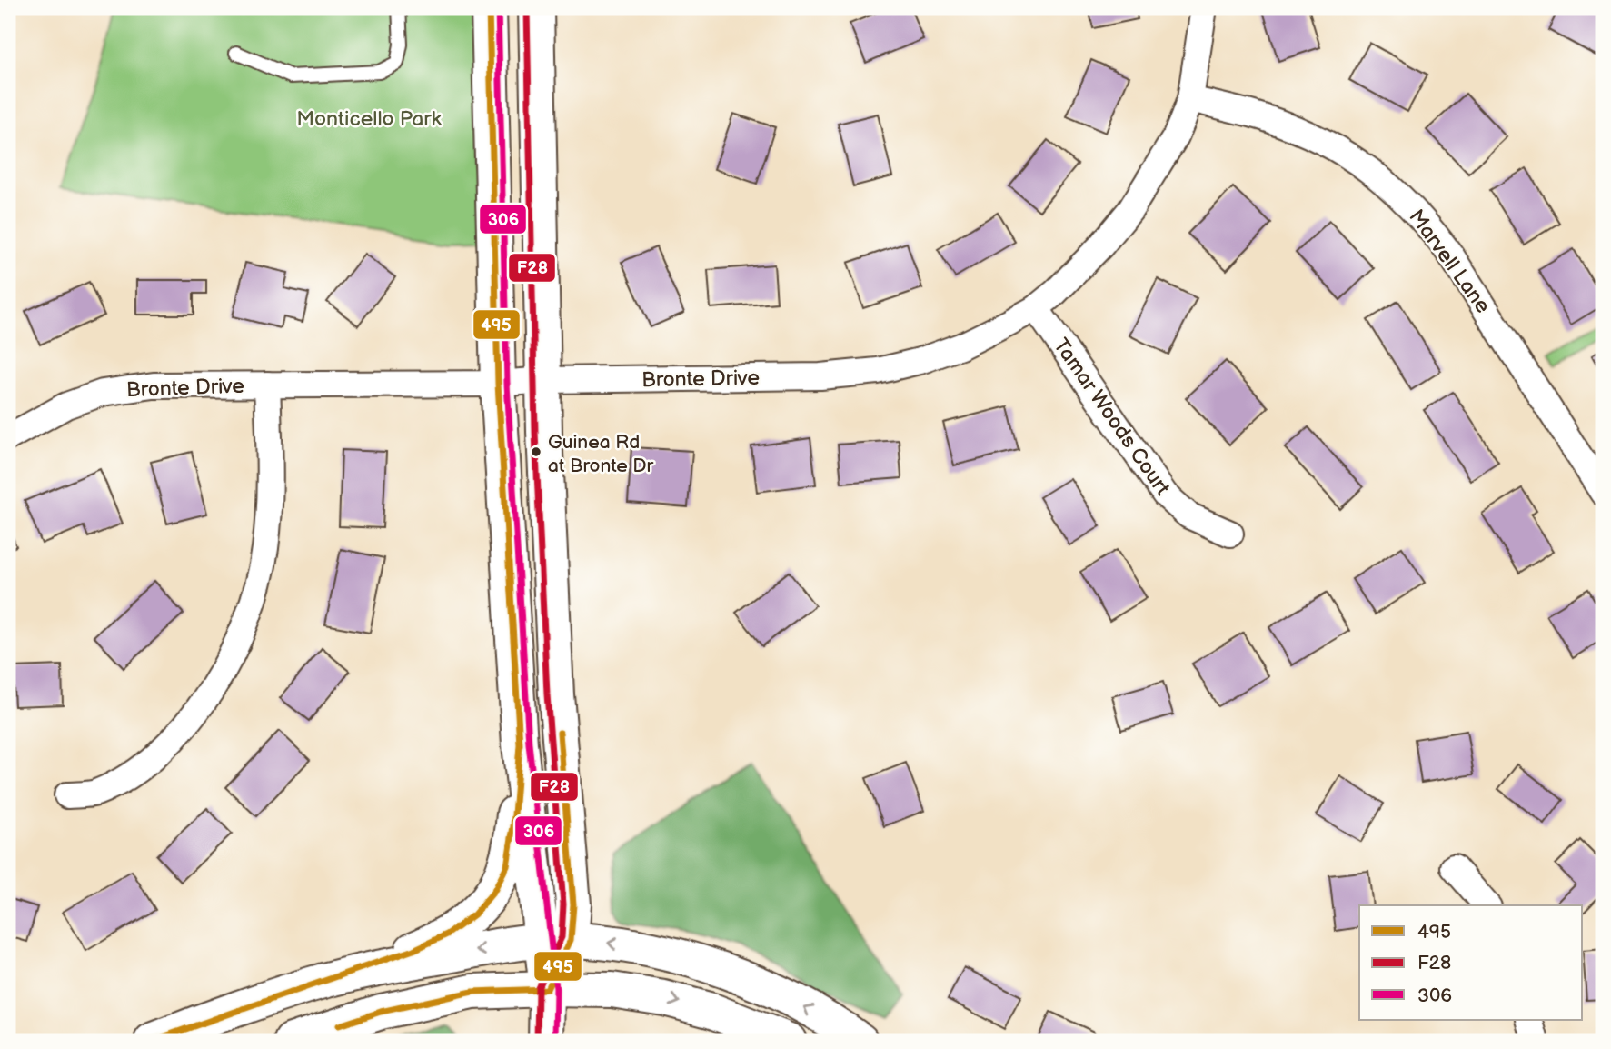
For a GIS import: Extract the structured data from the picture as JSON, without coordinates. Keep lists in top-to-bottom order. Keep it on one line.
{"streets":{"street":["Marvell Lane","Bronte Drive","Tamar Woods Court"]},"crossings":[["Marvell Lane","Bronte Drive"],["Bronte Drive","Tamar Woods Court"]],"parks":["Monticello Park"],"places":["Guinea Rd at Bronte Dr"],"lines":["transit line 495","transit line F28","transit line 306"],"legend":["495","F28","306"]}
